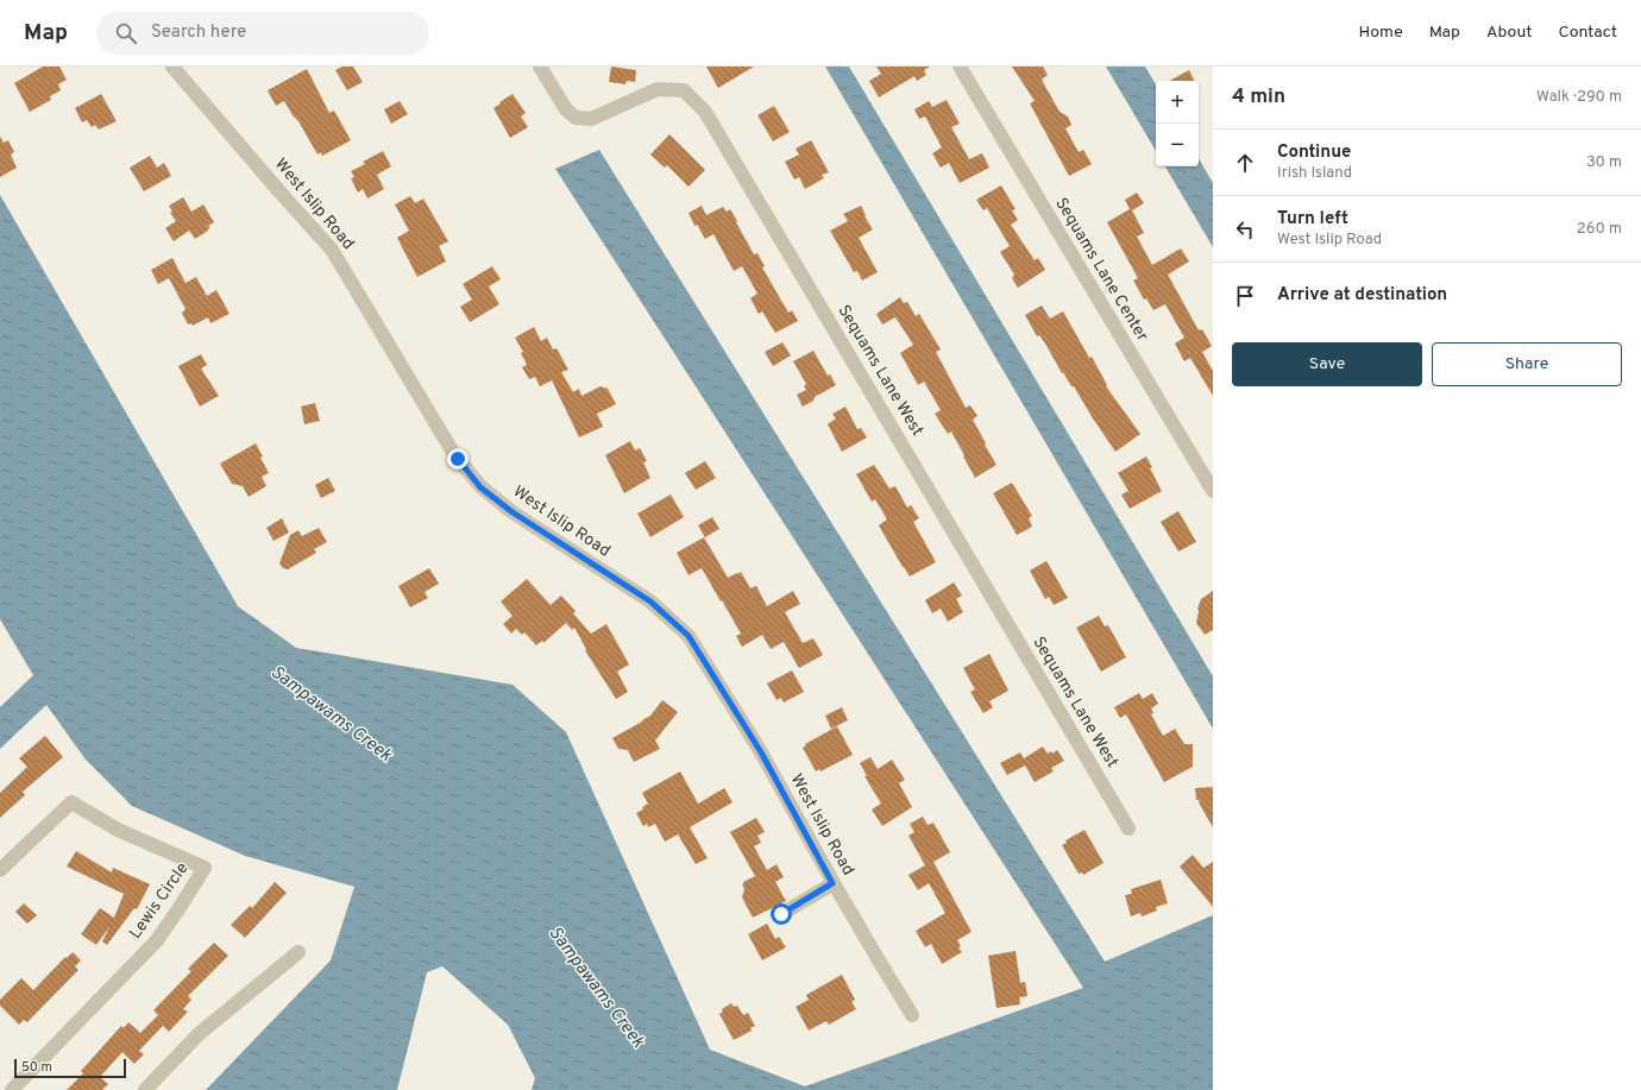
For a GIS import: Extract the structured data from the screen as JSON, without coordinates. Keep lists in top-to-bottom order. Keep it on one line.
{"streets":{"street":["West Islip Road","Sequams Lane Center","Sequams Lane West","Lewis Circle"]},"water":["Sampawams Creek"],"scale_bar":"50 m","page":{"header":"Map","search":"Search here","nav":["Home","Map","About","Contact"],"heading":["4 min","Walk · 290 m"],"map_buttons":["+","−"],"list":[["Continue","Irish Island","30 m"],["Turn left","West Islip Road","260 m"],"Arrive at destination"],"buttons":["Save","Share"],"scale":"50 m"}}
